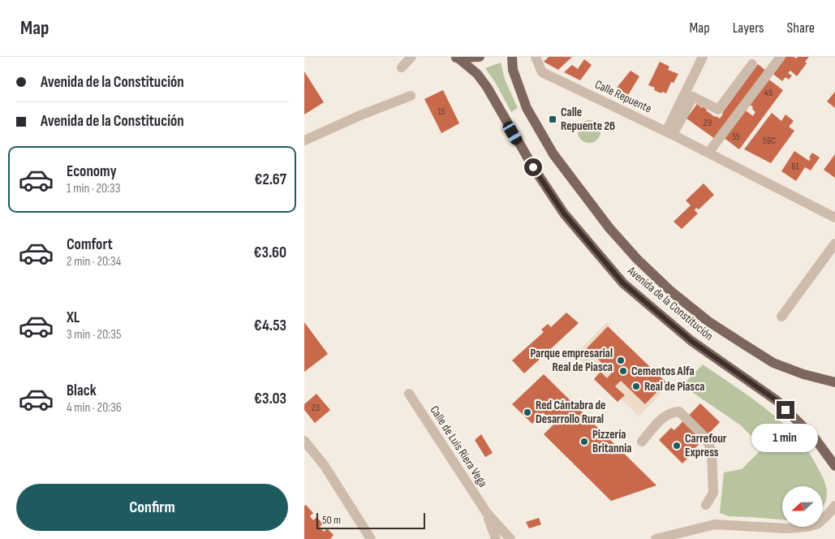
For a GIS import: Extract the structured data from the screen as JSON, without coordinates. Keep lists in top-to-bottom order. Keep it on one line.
{"streets":{"main road":["Avenida de la Constitución"],"street":["Calle Repuente","Calle de Luis Riera Vega"]},"places":{"transit":["Calle Repuente 26"],"other":["Parque empresarial Real de Piasca","Cementos Alfa","Real de Piasca","Red Cántabra de Desarrollo Rural","Pizzería Britannia","Carrefour Express"]},"house_numbers":["49","15","29","55","59C","61","23"],"scale_bar":"50 m","north":"left","page":{"header":"Map","nav":["Map","Layers","Share"],"banner":["Avenida de la Constitución","Avenida de la Constitución"],"list":[{"name":"Economy","note":"1 min · 20:33","value":"€2.67"},{"name":"Comfort","note":"2 min · 20:34","value":"€3.60"},{"name":"XL","note":"3 min · 20:35","value":"€4.53"},{"name":"Black","note":"4 min · 20:36","value":"€3.03"}],"bubble":"1 min","buttons":"Confirm","scale":"50 m"}}
